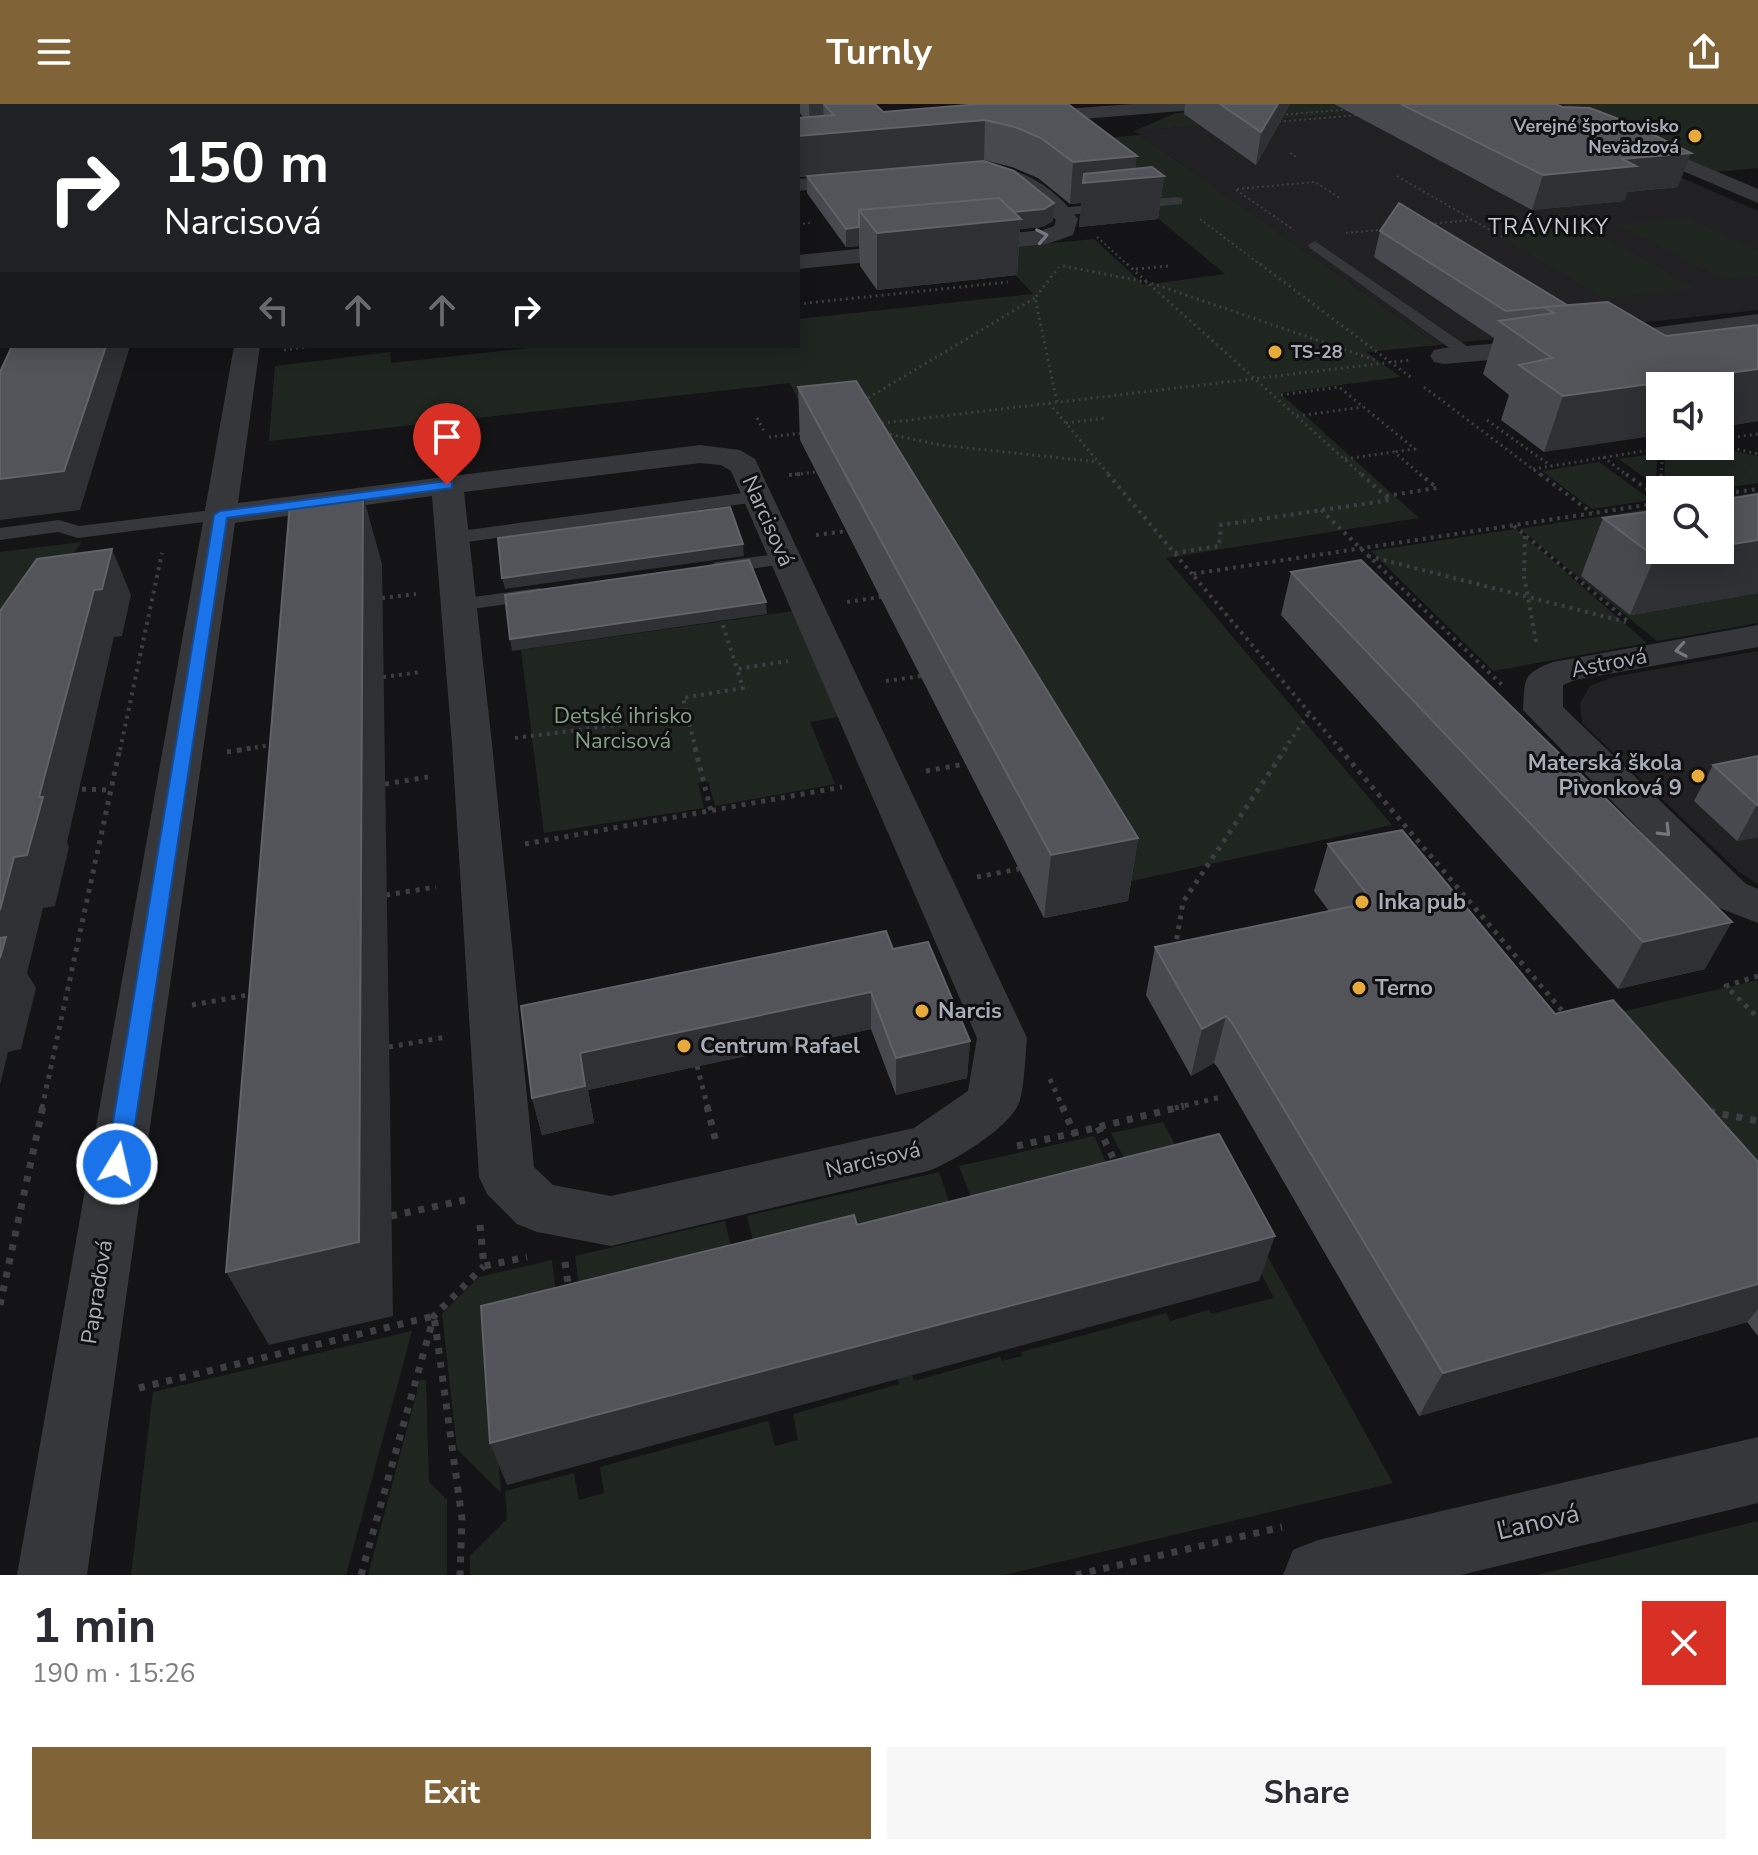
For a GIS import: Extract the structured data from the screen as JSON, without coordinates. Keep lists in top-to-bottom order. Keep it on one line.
{"streets":{"street":["Narcisová","Astrová","Papraďová","Ľanová"]},"crossings":[["Narcisová","Papraďová"]],"districts":["TRÁVNIKY"],"parks":["Detské ihrisko Narcisová"],"places":["Verejné športovisko Nevädzová","TS-28","Materská škola Pivonková 9","Inka pub","Terno","Narcis","Centrum Rafael"],"page":{"header":"Turnly","turn":["150 m","Narcisová"],"heading":["1 min","190 m · 15:26"],"buttons":["Exit","Share"]}}
